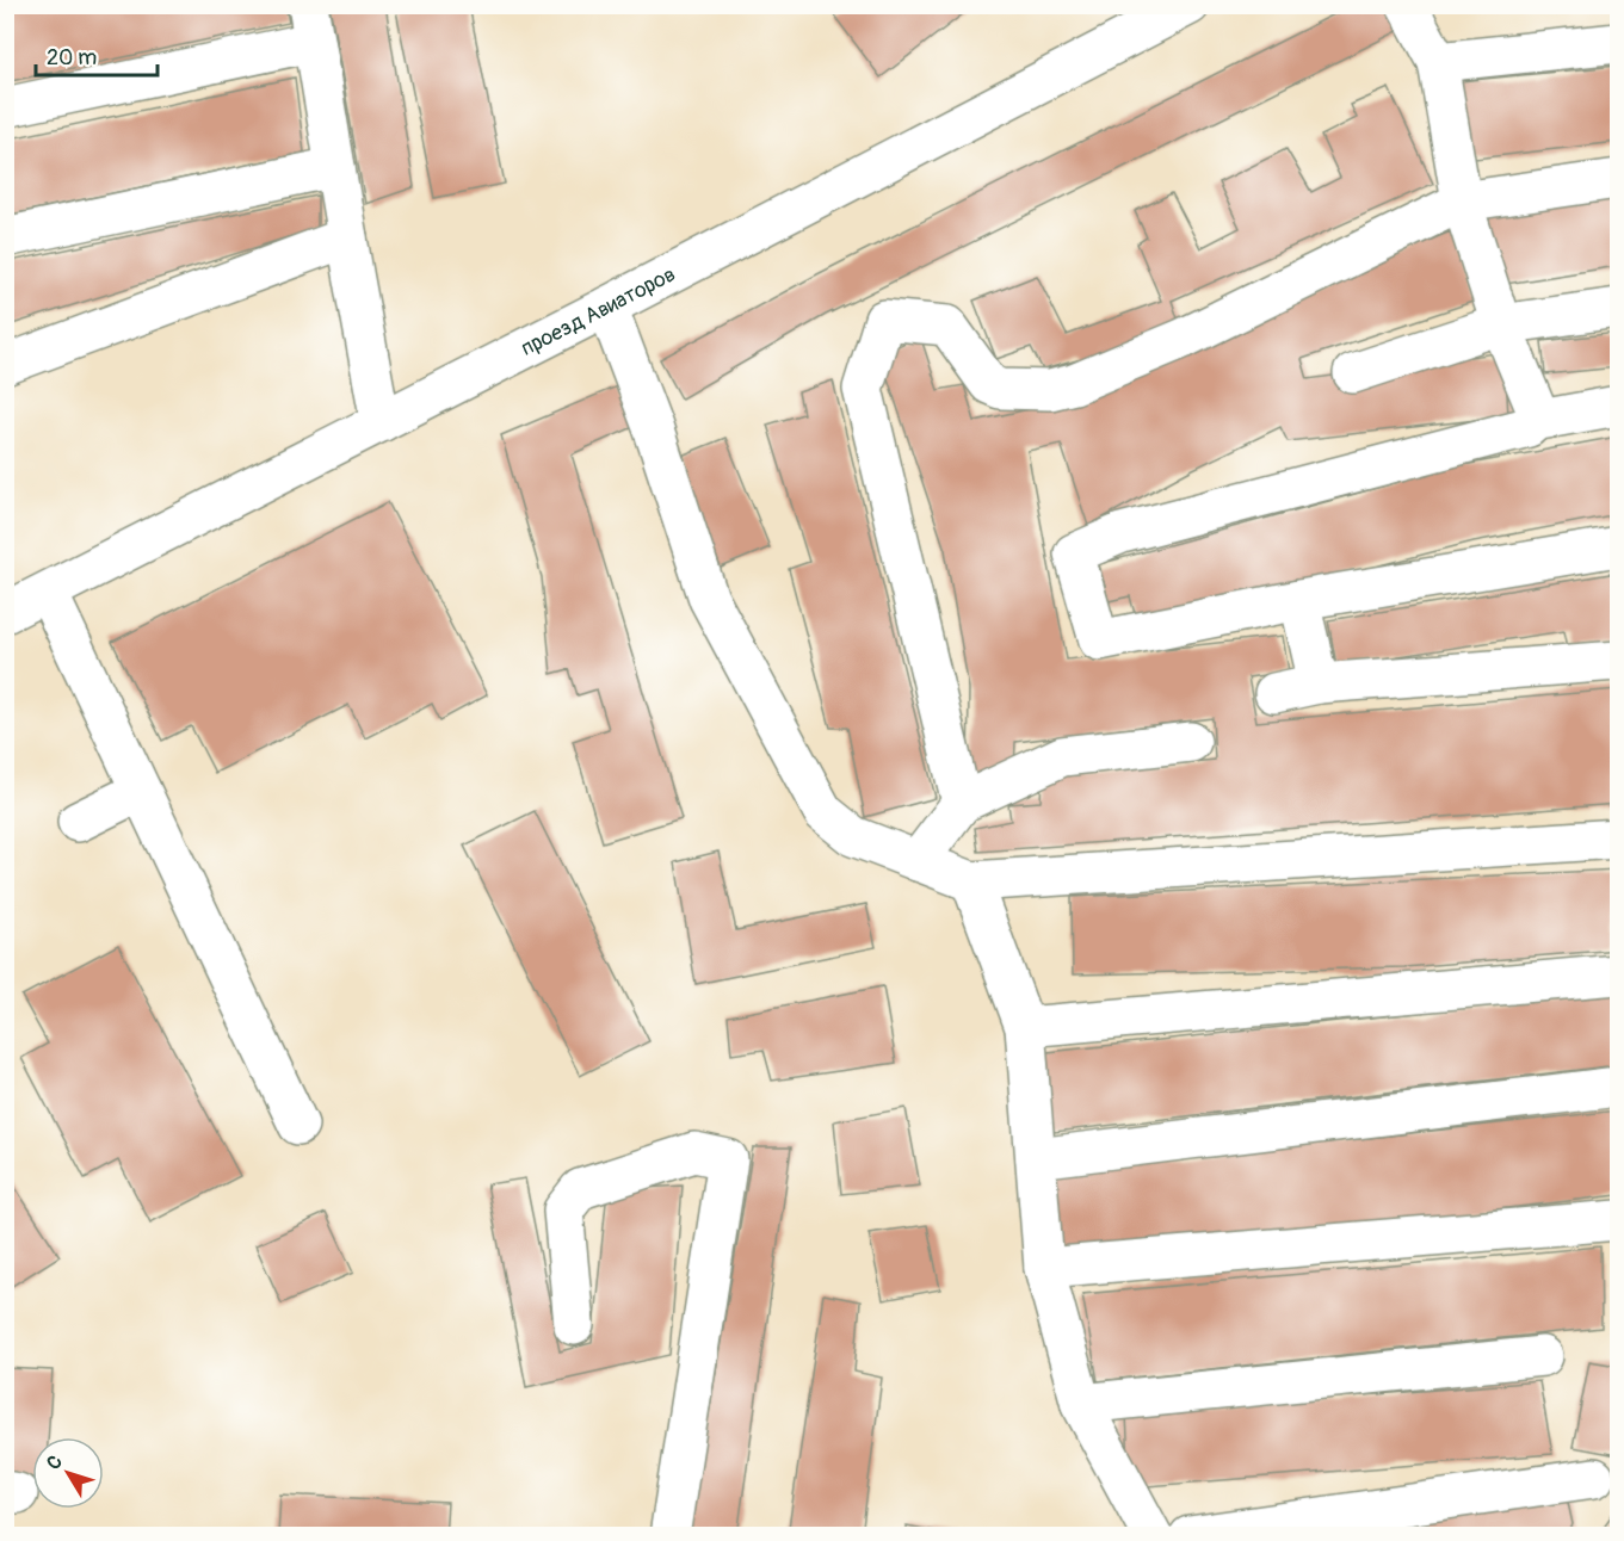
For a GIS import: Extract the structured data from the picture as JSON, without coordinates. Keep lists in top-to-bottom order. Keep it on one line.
{"streets":{"street":["проезд Авиаторов"]},"scale_bar":"20 m","north":"top left"}
